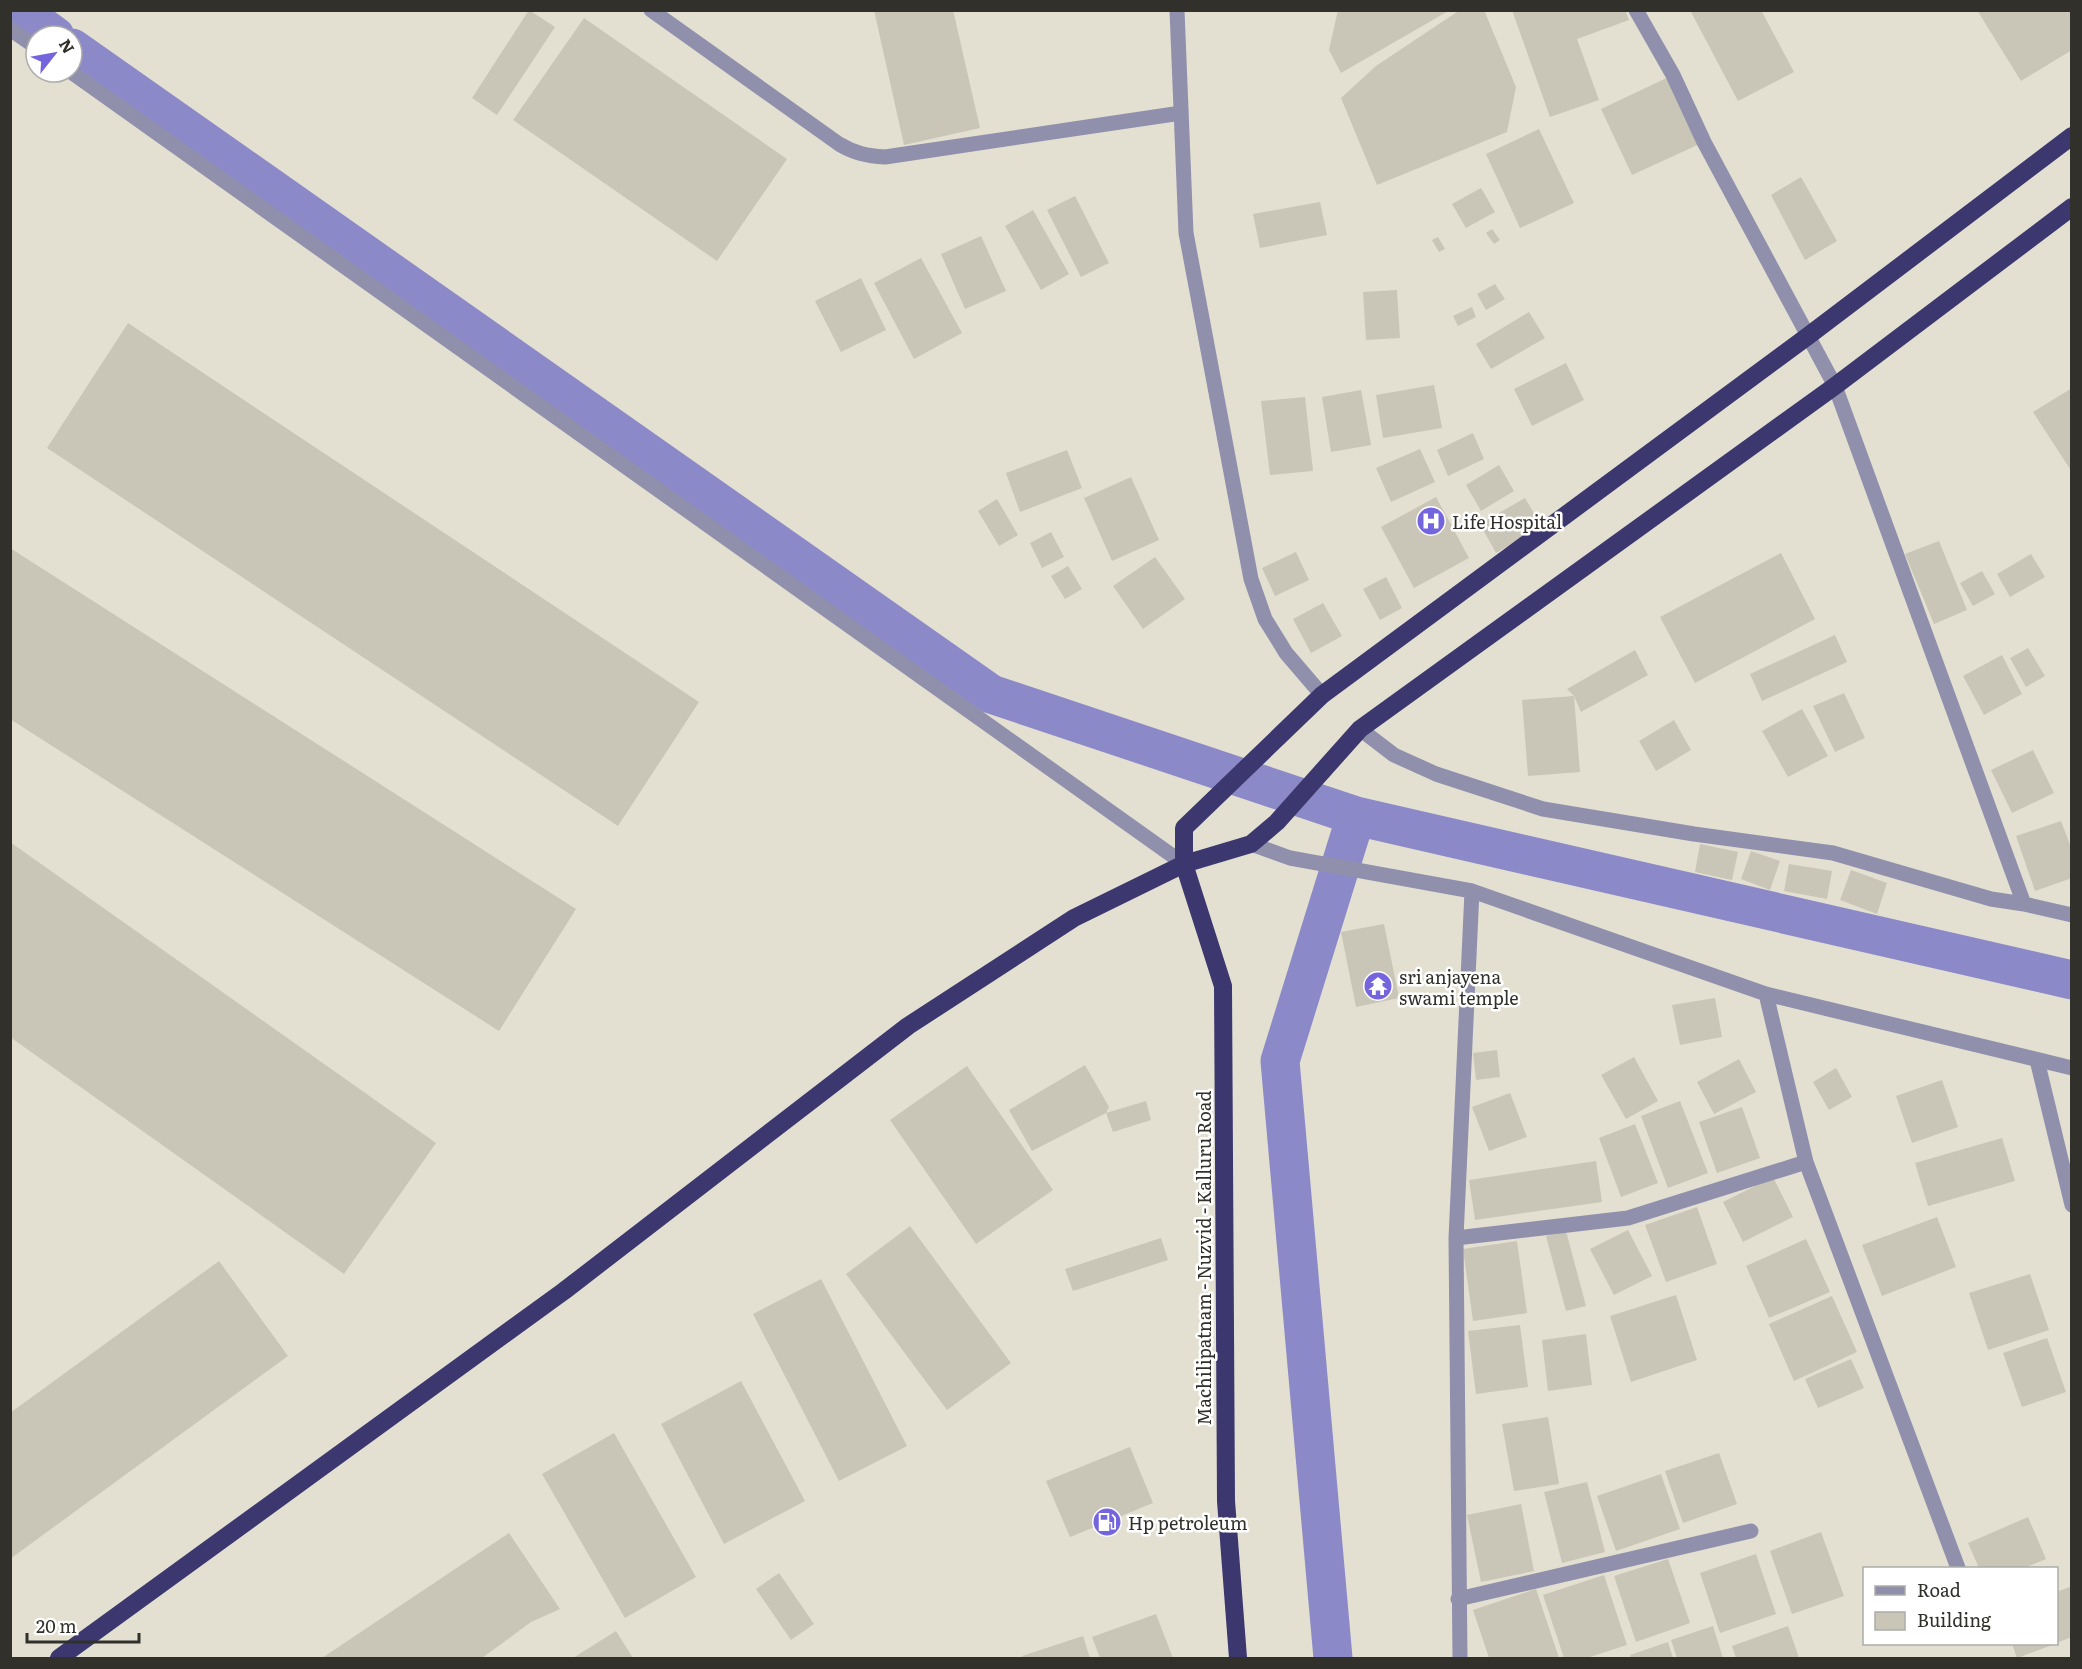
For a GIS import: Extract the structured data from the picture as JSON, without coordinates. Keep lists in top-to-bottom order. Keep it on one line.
{"streets":{"highway":["Machilipatnam - Nuzvid - Kalluru Road"]},"places":{"hospital":["Life Hospital"],"temple":["sri anjayena swami temple"],"fuel station":["Hp petroleum"]},"legend":["Road","Building"],"scale_bar":"20 m","north":"top right"}
